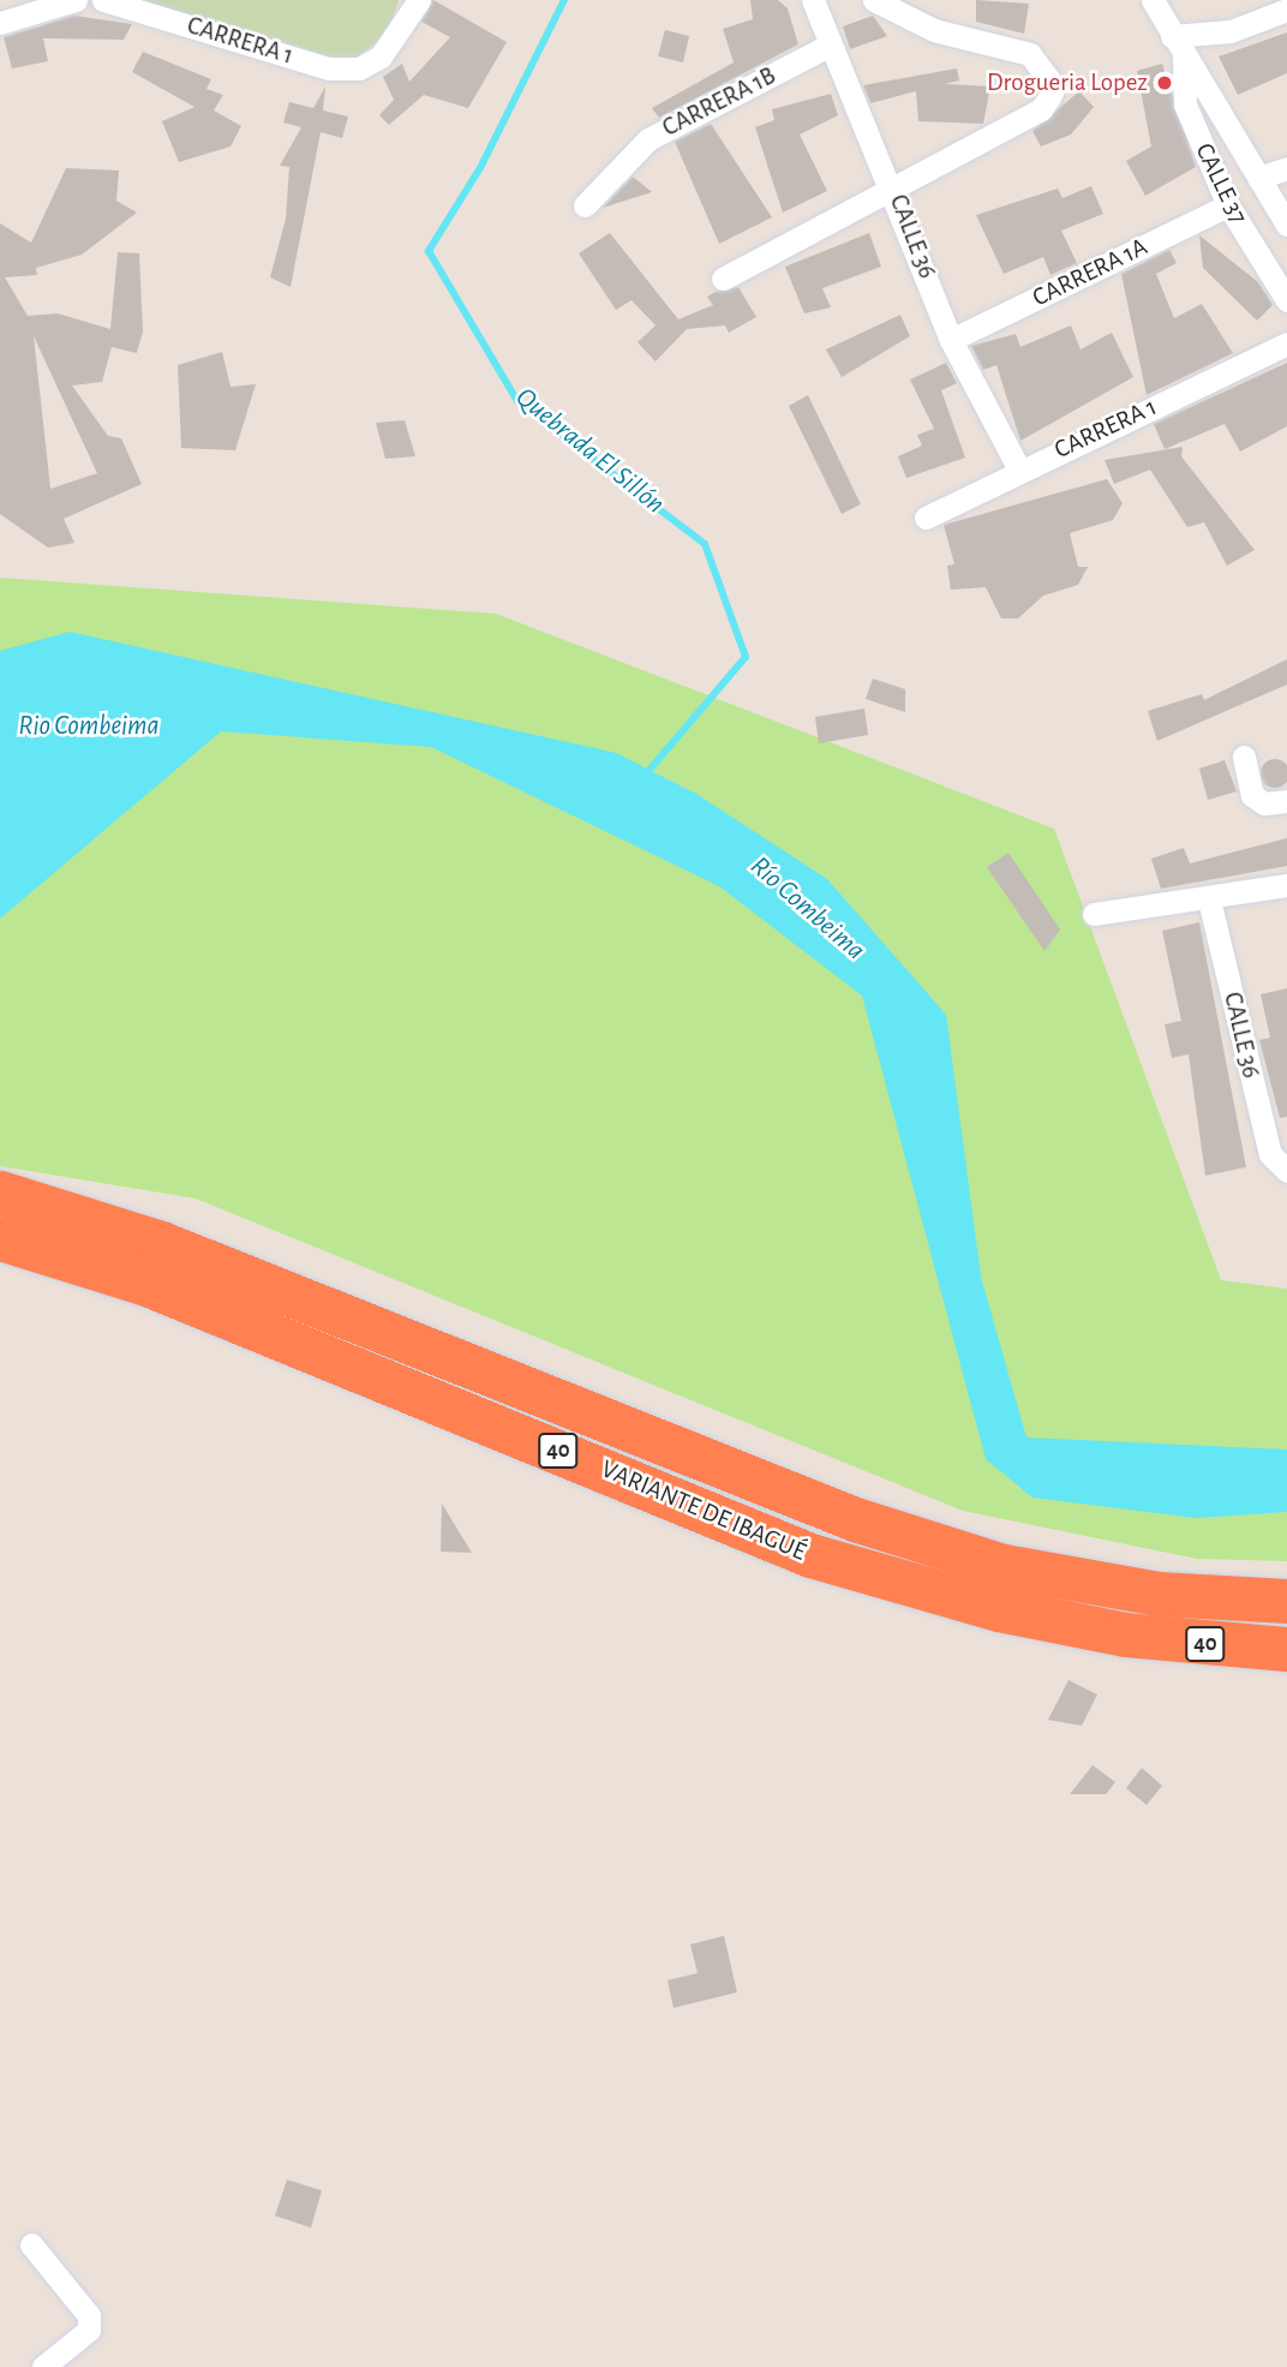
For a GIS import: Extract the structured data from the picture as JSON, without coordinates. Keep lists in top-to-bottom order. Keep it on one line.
{"streets":{"highway":["40","VARIANTE DE IBAGUÉ"],"street":["CARRERA 1","CARRERA 1B","CALLE 37","CALLE 36","CARRERA 1A"]},"crossings":[["CARRERA 1","CALLE 36"],["CARRERA 1B","CALLE 36"],["CALLE 37","CARRERA 1A"],["CALLE 36","CARRERA 1A"]],"water":["Quebrada El Sillón","Rio Combeima","Río Combeima"],"places":["Drogueria Lopez"]}
